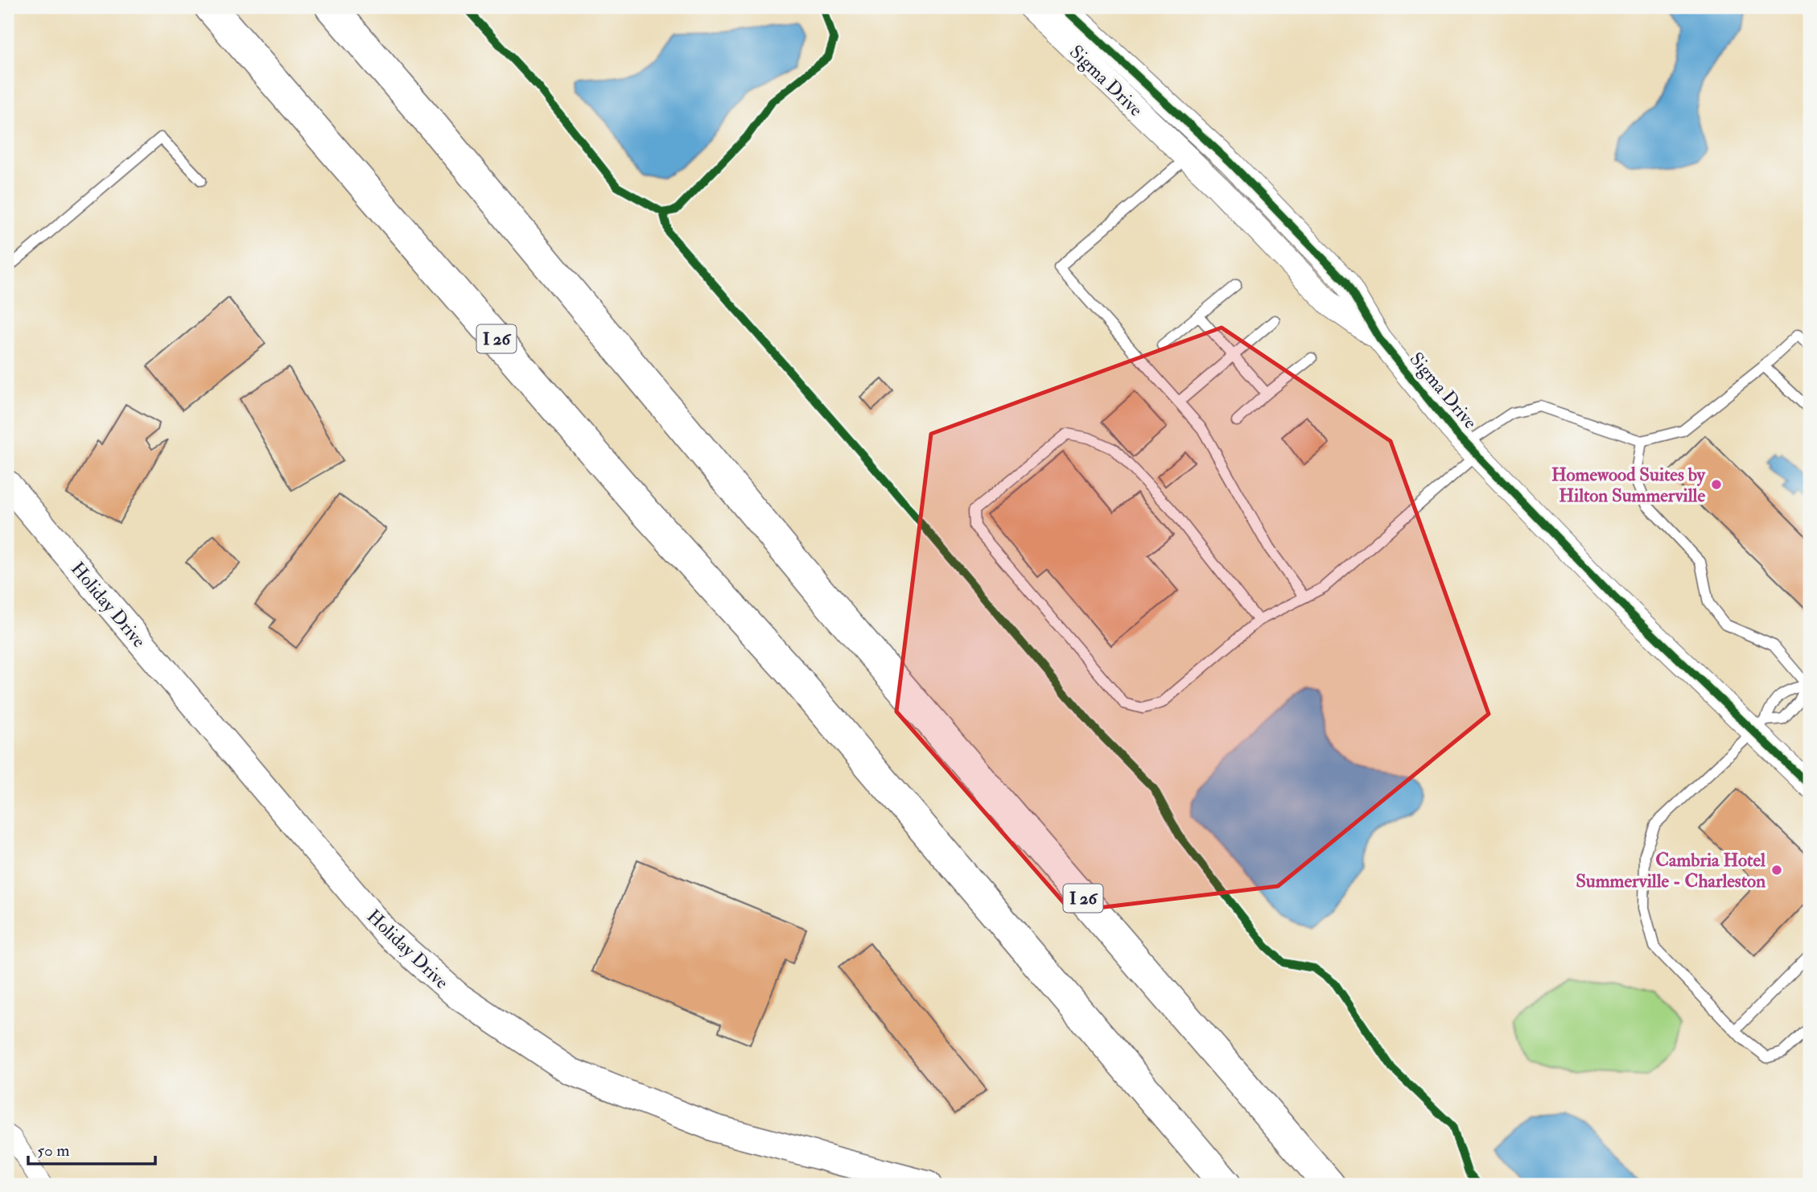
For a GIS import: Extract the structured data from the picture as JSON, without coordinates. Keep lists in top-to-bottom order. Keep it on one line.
{"streets":{"highway":["I 26"],"main road":["Holiday Drive"],"street":["Sigma Drive"]},"places":["Homewood Suites by Hilton Summerville","Cambria Hotel Summerville - Charleston"],"scale_bar":"50 m"}
